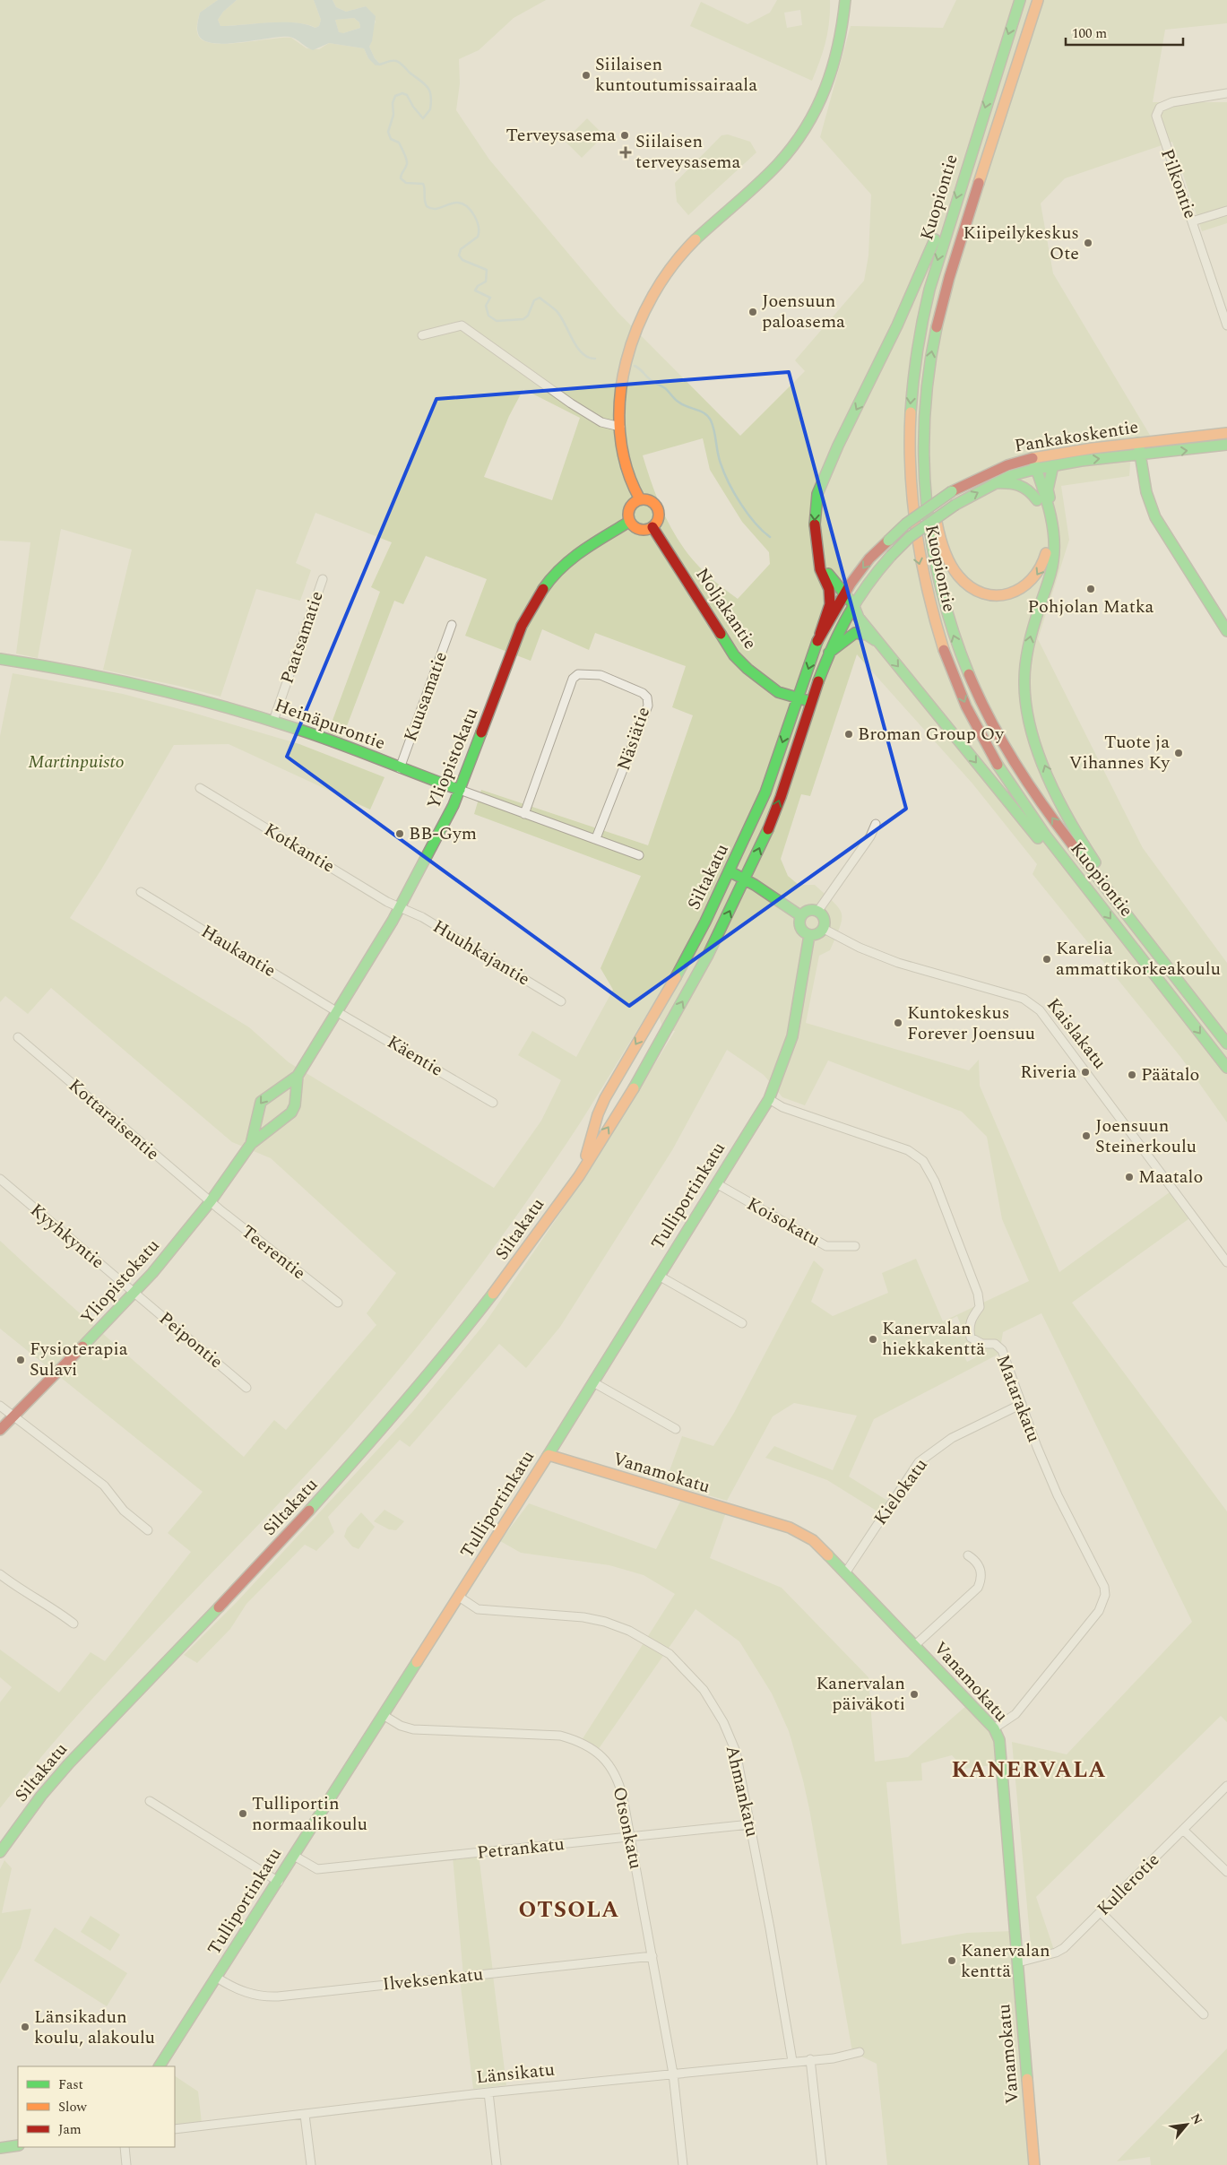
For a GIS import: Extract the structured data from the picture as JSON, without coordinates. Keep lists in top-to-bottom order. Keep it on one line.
{"streets":{"main road":["Kuopiontie","Pankakoskentie","Noljakantie","Heinäpurontie","Yliopistokatu","Siltakatu","Tulliportinkatu","Vanamokatu"],"street":["Pilkontie","Paatsamatie","Kuusamatie","Näsiätie","Kotkantie","Haukantie","Huuhkajantie","Kaislakatu","Käentie","Kottaraisentie","Koisokatu","Kyyhkyntie","Teerentie","Peipontie","Matarakatu","Kielokatu","Ahmankatu","Otsonkatu","Petrankatu","Kullerotie","Ilveksenkatu","Länsikatu"]},"crossings":[["Pankakoskentie","Siltakatu"],["Noljakantie","Yliopistokatu"],["Noljakantie","Siltakatu"],["Paatsamatie","Heinäpurontie"],["Kuusamatie","Heinäpurontie"],["Heinäpurontie","Näsiätie"],["Heinäpurontie","Yliopistokatu"],["Yliopistokatu","Kotkantie"],["Yliopistokatu","Haukantie"],["Yliopistokatu","Huuhkajantie"],["Yliopistokatu","Käentie"],["Yliopistokatu","Kottaraisentie"],["Yliopistokatu","Kyyhkyntie"],["Yliopistokatu","Teerentie"],["Yliopistokatu","Peipontie"],["Kotkantie","Huuhkajantie"],["Haukantie","Käentie"],["Kaislakatu","Tulliportinkatu"],["Kottaraisentie","Teerentie"],["Tulliportinkatu","Koisokatu"],["Tulliportinkatu","Matarakatu"],["Tulliportinkatu","Vanamokatu"],["Tulliportinkatu","Ahmankatu"],["Tulliportinkatu","Otsonkatu"],["Tulliportinkatu","Petrankatu"],["Tulliportinkatu","Ilveksenkatu"],["Kyyhkyntie","Peipontie"],["Matarakatu","Vanamokatu"],["Matarakatu","Kielokatu"],["Vanamokatu","Kielokatu"],["Vanamokatu","Kullerotie"],["Ahmankatu","Petrankatu"],["Ahmankatu","Länsikatu"],["Otsonkatu","Petrankatu"],["Otsonkatu","Ilveksenkatu"],["Otsonkatu","Länsikatu"]],"districts":["KANERVALA","OTSOLA"],"parks":["Martinpuisto"],"places":{"other":["Siilaisen kuntoutumissairaala","Terveysasema","Kiipeilykeskus Ote","Joensuun paloasema","Pohjolan Matka","Broman Group Oy","Tuote ja Vihannes Ky","BB-Gym","Karelia ammattikorkeakoulu","Kuntokeskus Forever Joensuu","Riveria","Päätalo","Joensuun Steinerkoulu","Maatalo","Kanervalan hiekkakenttä","Fysioterapia Sulavi","Kanervalan päiväkoti","Tulliportin normaalikoulu","Kanervalan kenttä","Länsikadun koulu, alakoulu"],"health":["Siilaisen terveysasema"]},"legend":["Fast","Slow","Jam"],"scale_bar":"100 m","north":"top right"}
